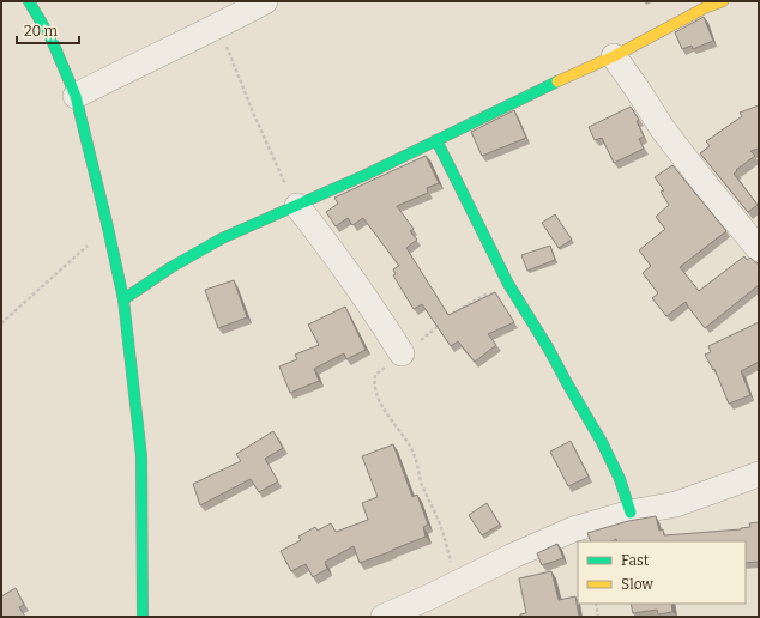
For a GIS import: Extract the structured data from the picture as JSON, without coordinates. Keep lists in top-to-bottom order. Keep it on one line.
{"legend":["Fast","Slow"],"scale_bar":"20 m"}
